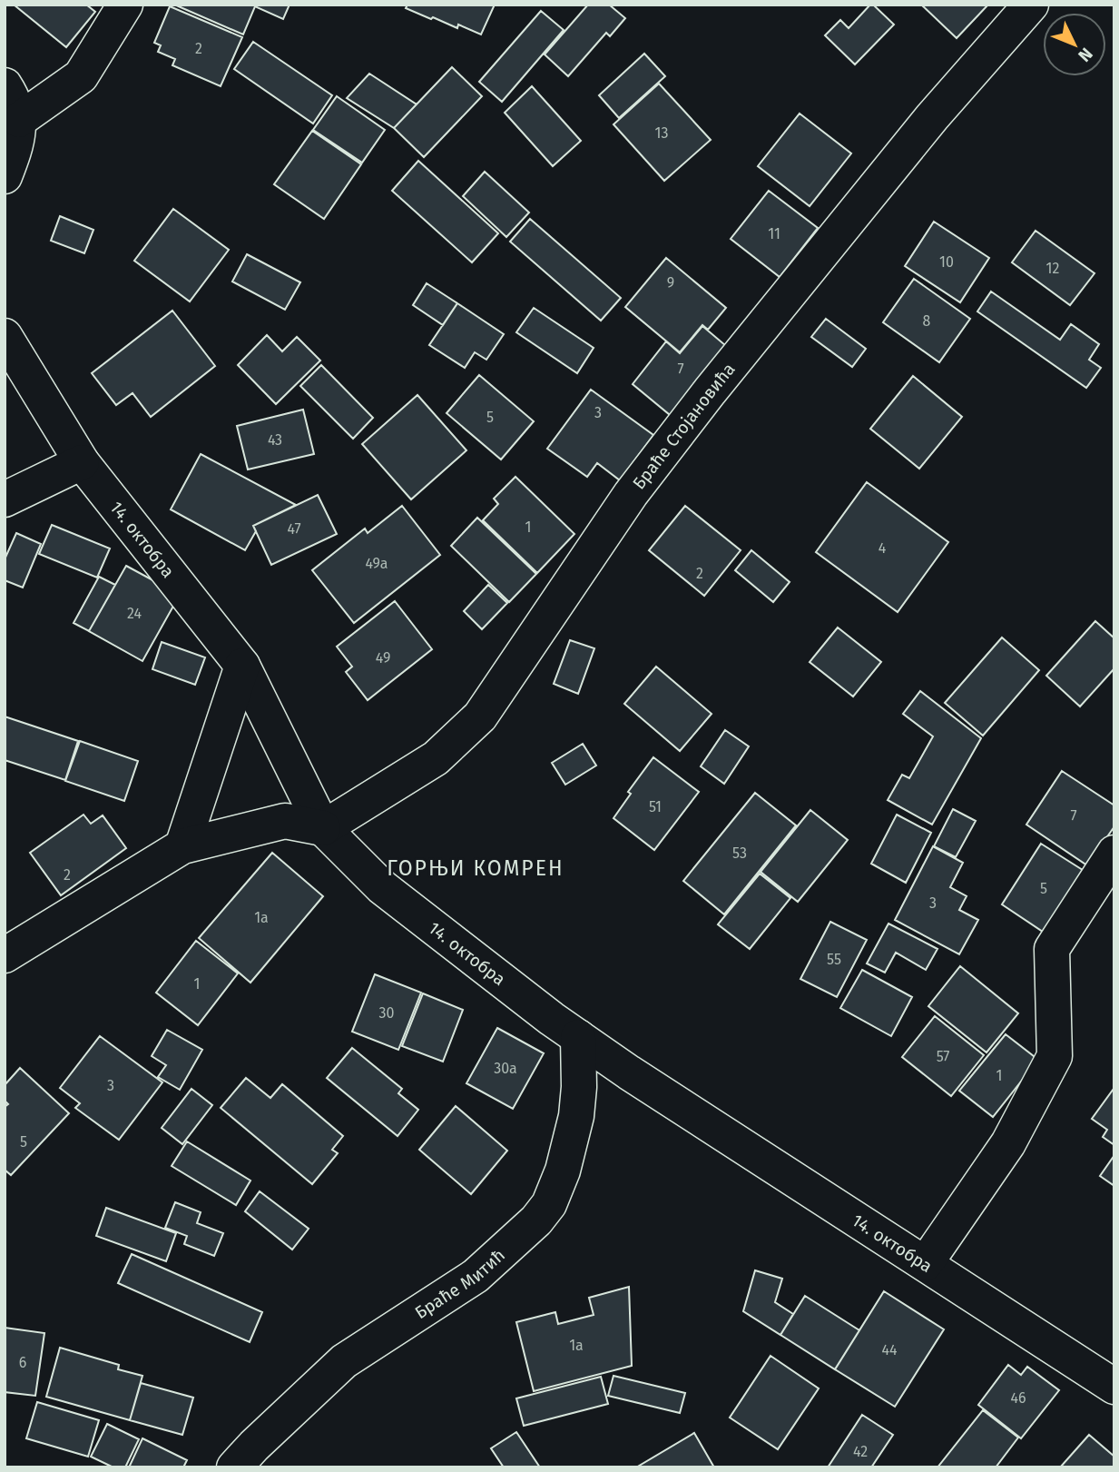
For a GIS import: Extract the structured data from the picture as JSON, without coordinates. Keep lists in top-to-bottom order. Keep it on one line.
{"streets":{"street":["Браће Стојановића","14. октобра","Браће Митић"]},"crossings":[["Браће Стојановића","14. октобра"],["14. октобра","Браће Митић"]],"districts":["ГОРЊИ КОМРЕН"],"house_numbers":["2","13","11","10","12","9","8","7","3","5","43","1","47","4","49a","2","24","49","51","7","53","2","5","3","1a","55","1","30","57","30a","1","3","5","1a","44","6","46","42"],"north":"bottom right"}
